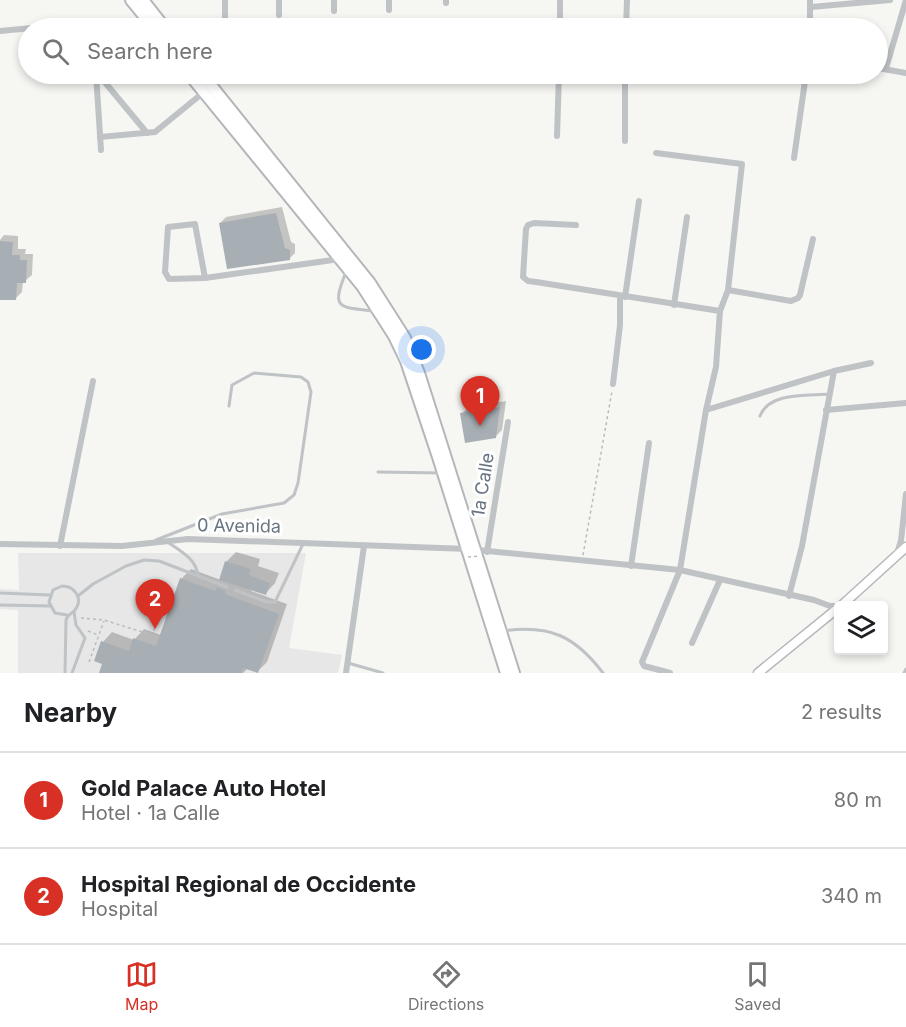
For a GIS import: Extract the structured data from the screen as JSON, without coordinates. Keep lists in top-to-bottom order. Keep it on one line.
{"streets":{"street":["1a Calle","0 Avenida"]},"crossings":[["1a Calle","0 Avenida"]],"page":{"search":"Search here","pins":["1","2"],"heading":["Nearby","2 results"],"list":[{"mark":"1","name":"Gold Palace Auto Hotel","note":"Hotel · 1a Calle","value":"80 m"},{"mark":"2","name":"Hospital Regional de Occidente","note":"Hospital","value":"340 m"}],"nav":["Map","Directions","Saved"]}}
